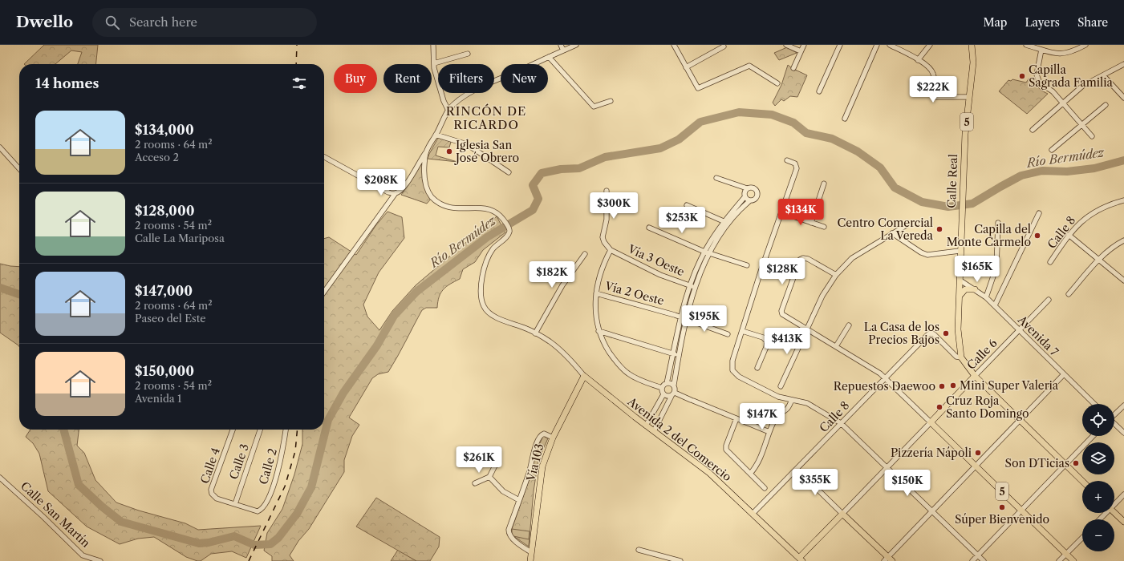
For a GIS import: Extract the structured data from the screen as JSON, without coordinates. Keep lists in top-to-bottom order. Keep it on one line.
{"streets":{"main road":["5","Calle Real","Calle 6","Avenida 2 del Comercio","Vía 103"],"street":["Calle 8","Vía 3 Oeste","Vía 2 Oeste","Avenida 7","Calle 3","Calle 4","Calle 2","Calle San Martín"]},"crossings":[["5","Calle Real"],["5","Calle 8"],["5","Calle 6"],["Calle Real","Calle 8"],["Calle Real","Avenida 7"],["Calle 8","Avenida 2 del Comercio"],["Avenida 7","Calle 6"],["Calle 6","Avenida 2 del Comercio"],["Avenida 2 del Comercio","Vía 103"],["Calle 3","Calle 4"],["Calle 3","Calle 2"],["Calle 4","Calle 2"]],"districts":["RINCÓN DE RICARDO"],"water":["Río Bermúdez"],"places":["Capilla Sagrada Familia","Iglesia San José Obrero","Centro Comercial La Vereda","Capilla del Monte Carmelo","La Casa de los Precios Bajos","Mini Super Valeria","Repuestos Daewoo","Cruz Roja Santo Domingo","Pizzería Nápoli","Son DTicias","Súper Bienvenido"],"page":{"header":"Dwello","search":"Search here","nav":["Map","Layers","Share"],"chip":["Buy","Rent","Filters","New"],"heading":"14 homes","price":["$222K","$208K","$300K","$134K","$253K","$165K","$128K","$182K","$195K","$413K","$147K","$261K","$355K","$150K"],"list":[{"name":"$134,000","note":"2 rooms · 64 m² · Acceso 2"},{"name":"$128,000","note":"2 rooms · 54 m² · Calle La Mariposa"},{"name":"$147,000","note":"2 rooms · 64 m² · Paseo del Este"},{"name":"$150,000","note":"2 rooms · 54 m² · Avenida 1"}],"map_buttons":["+","−"]}}
